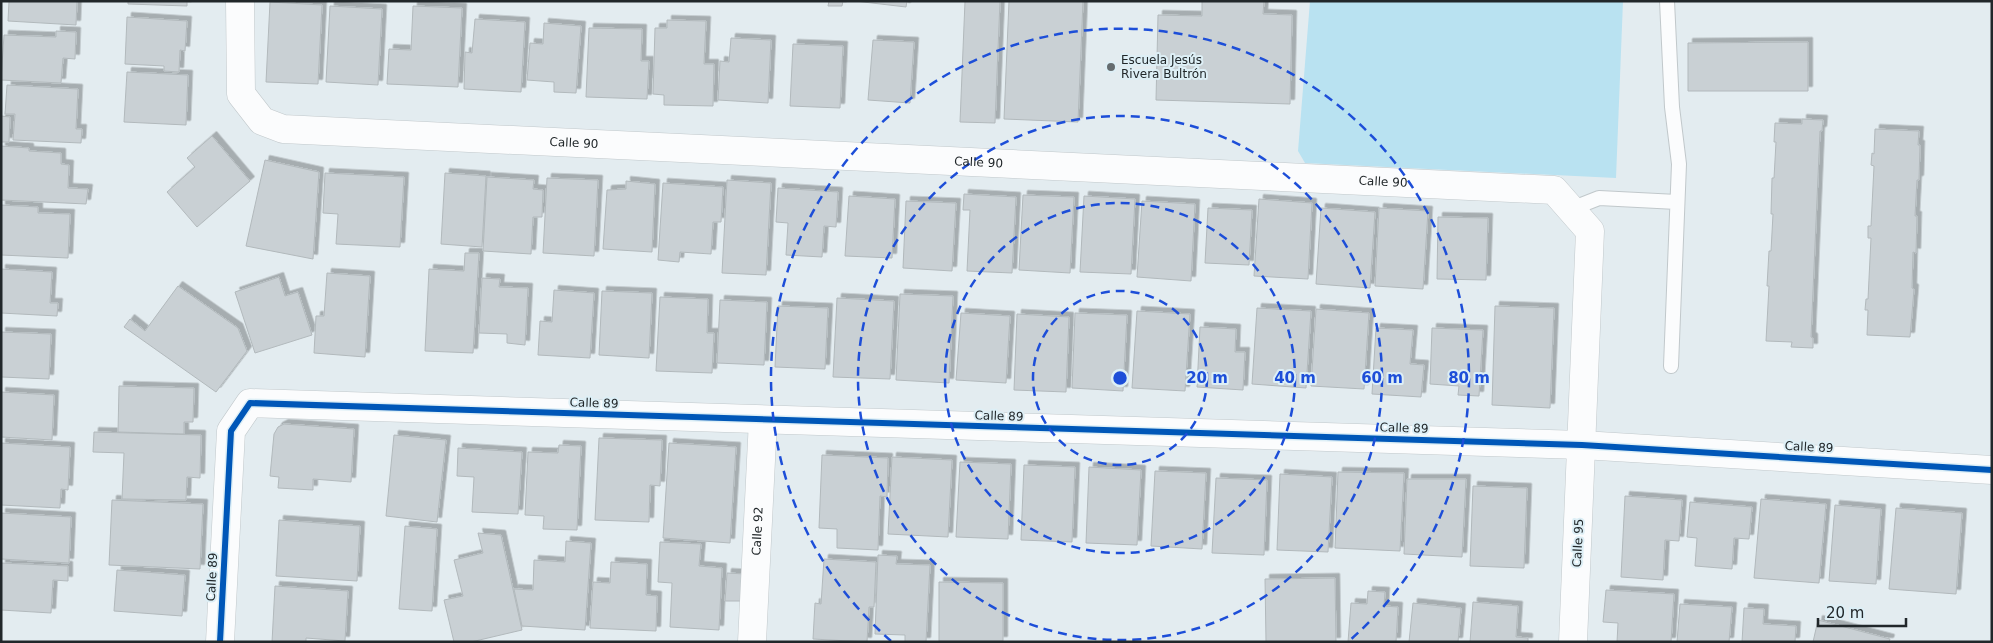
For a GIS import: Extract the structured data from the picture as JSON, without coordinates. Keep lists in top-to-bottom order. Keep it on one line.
{"streets":{"street":["Calle 90","Calle 89","Calle 92","Calle 95"]},"crossings":[["Calle 90","Calle 89"],["Calle 90","Calle 95"],["Calle 89","Calle 92"],["Calle 89","Calle 95"]],"places":["Escuela Jesús Rivera Bultrón"],"scale_bar":"20 m","rings":["20 m","40 m","60 m","80 m"]}
